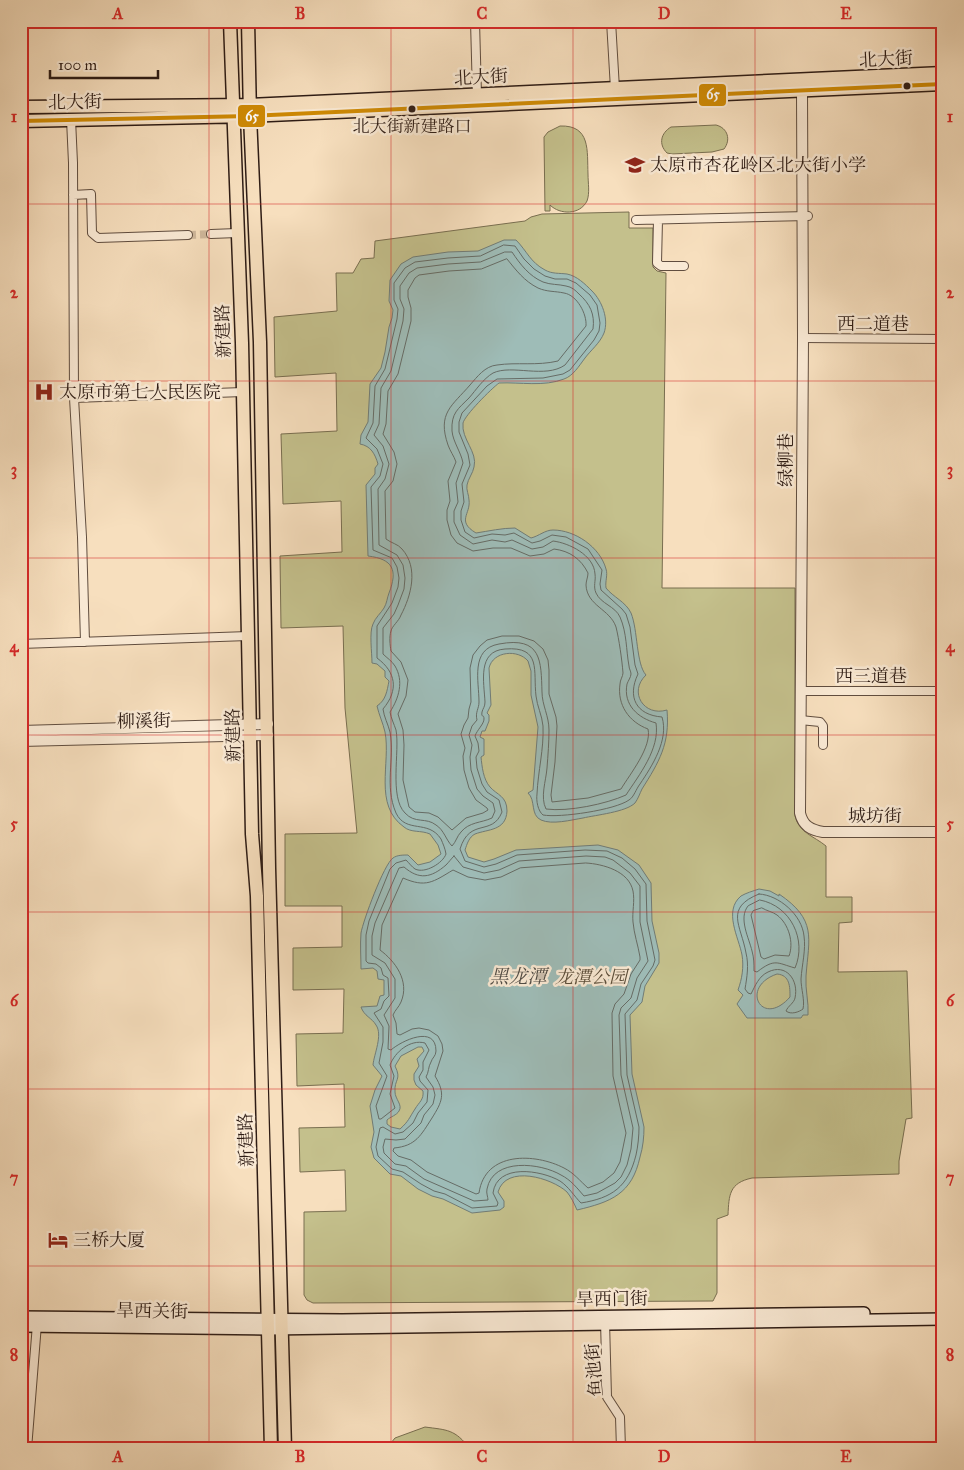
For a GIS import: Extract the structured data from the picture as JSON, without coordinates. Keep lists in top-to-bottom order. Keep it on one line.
{"streets":{"main road":["北大街","新建路","旱西门街","旱西关街"],"street":["西二道巷","绿柳巷","西三道巷","柳溪街","城坊街","鱼池街"]},"crossings":[["北大街","新建路"],["西二道巷","绿柳巷"],["新建路","柳溪街"],["新建路","旱西门街"],["新建路","旱西关街"],["绿柳巷","西三道巷"],["绿柳巷","城坊街"],["旱西门街","旱西关街"],["旱西门街","鱼池街"]],"water":["黑龙潭"],"parks":["龙潭公园"],"places":{"other":["北大街新建路口"],"school or university":["太原市杏花岭区北大街小学"],"hospital":["太原市第七人民医院"],"hotel":["三桥大厦"]},"lines":["transit line 65"],"scale_bar":"100 m","grid":{"columns":["A","B","C","D","E"],"rows":["1","2","3","4","5","6","7","8"]}}
